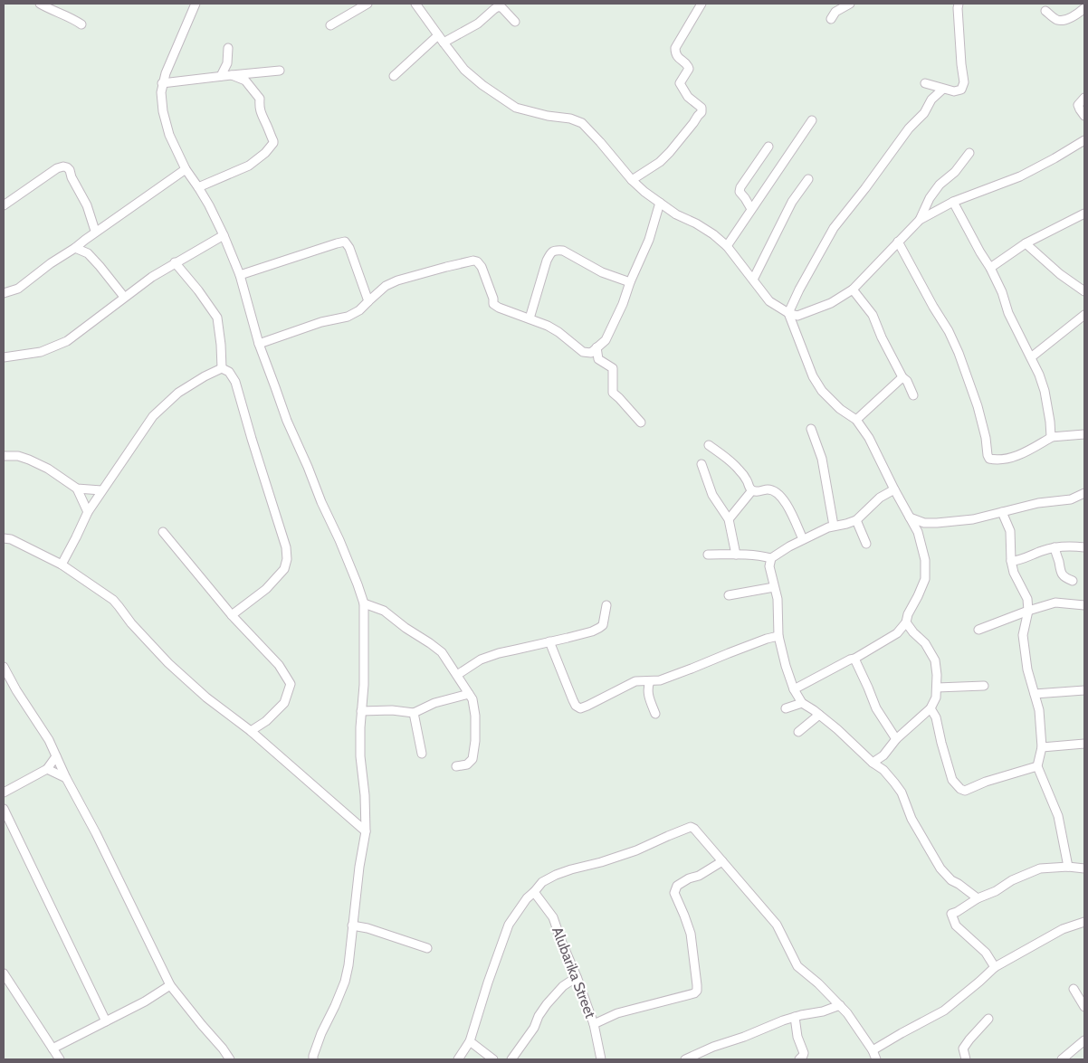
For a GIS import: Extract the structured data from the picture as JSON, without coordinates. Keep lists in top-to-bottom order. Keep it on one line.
{"streets":{"street":["Alubarika Street"]}}
